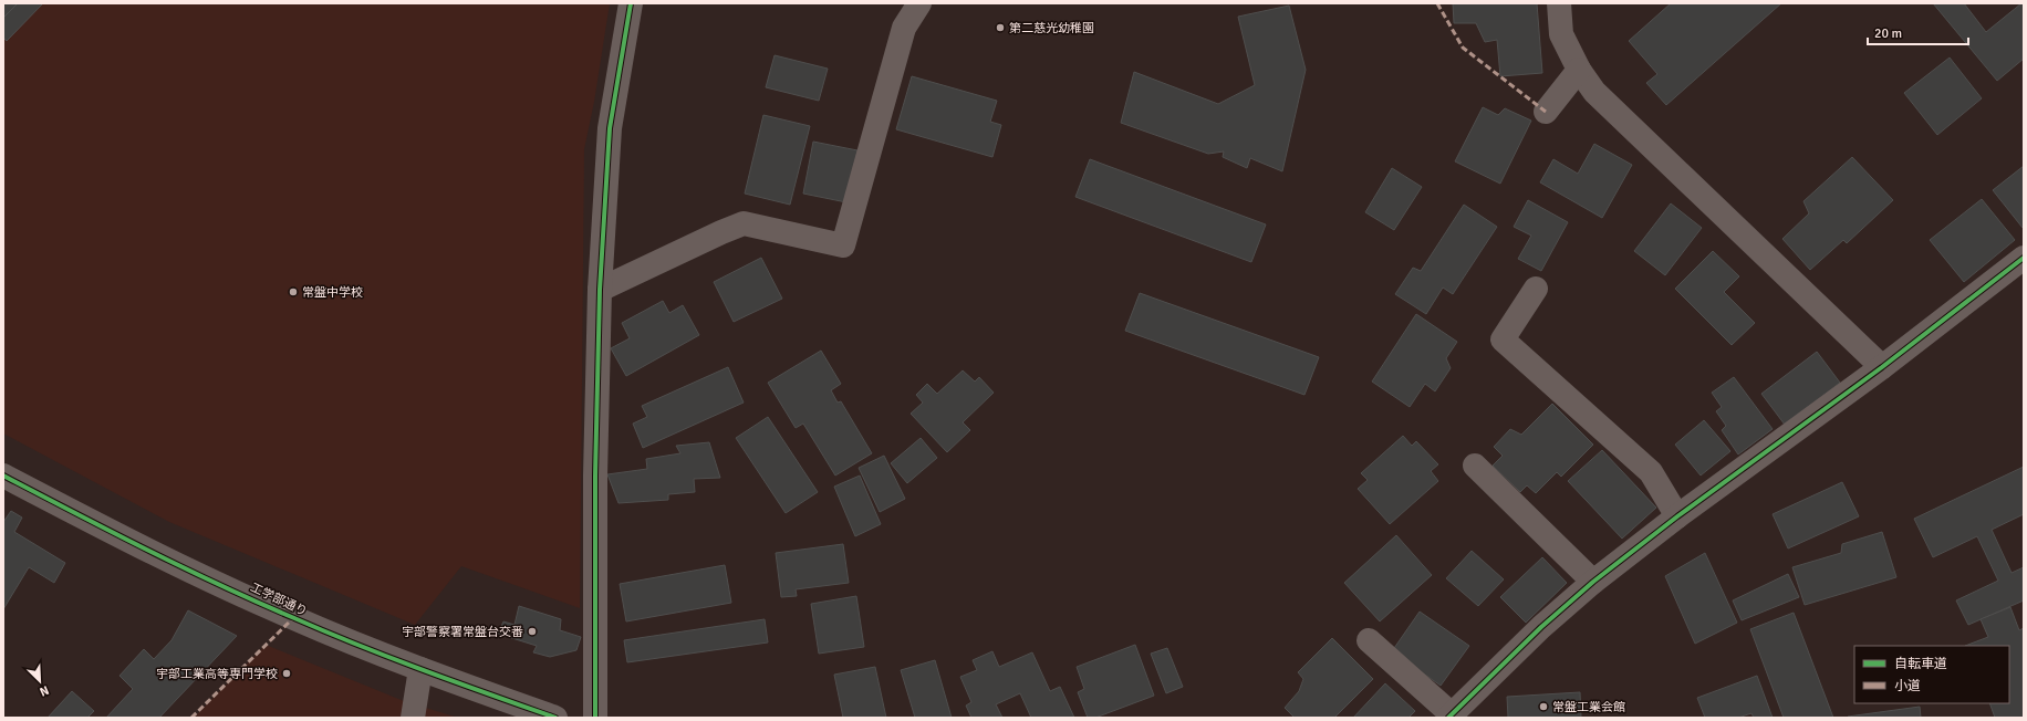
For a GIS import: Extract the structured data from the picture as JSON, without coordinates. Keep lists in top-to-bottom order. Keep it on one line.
{"streets":{"street":["工学部通り"]},"places":["第二慈光幼稚園","常盤中学校","宇部警察署常盤台交番","宇部工業高等専門学校","常盤工業会館"],"legend":["自転車道","小道"],"scale_bar":"20 m","north":"bottom right"}
